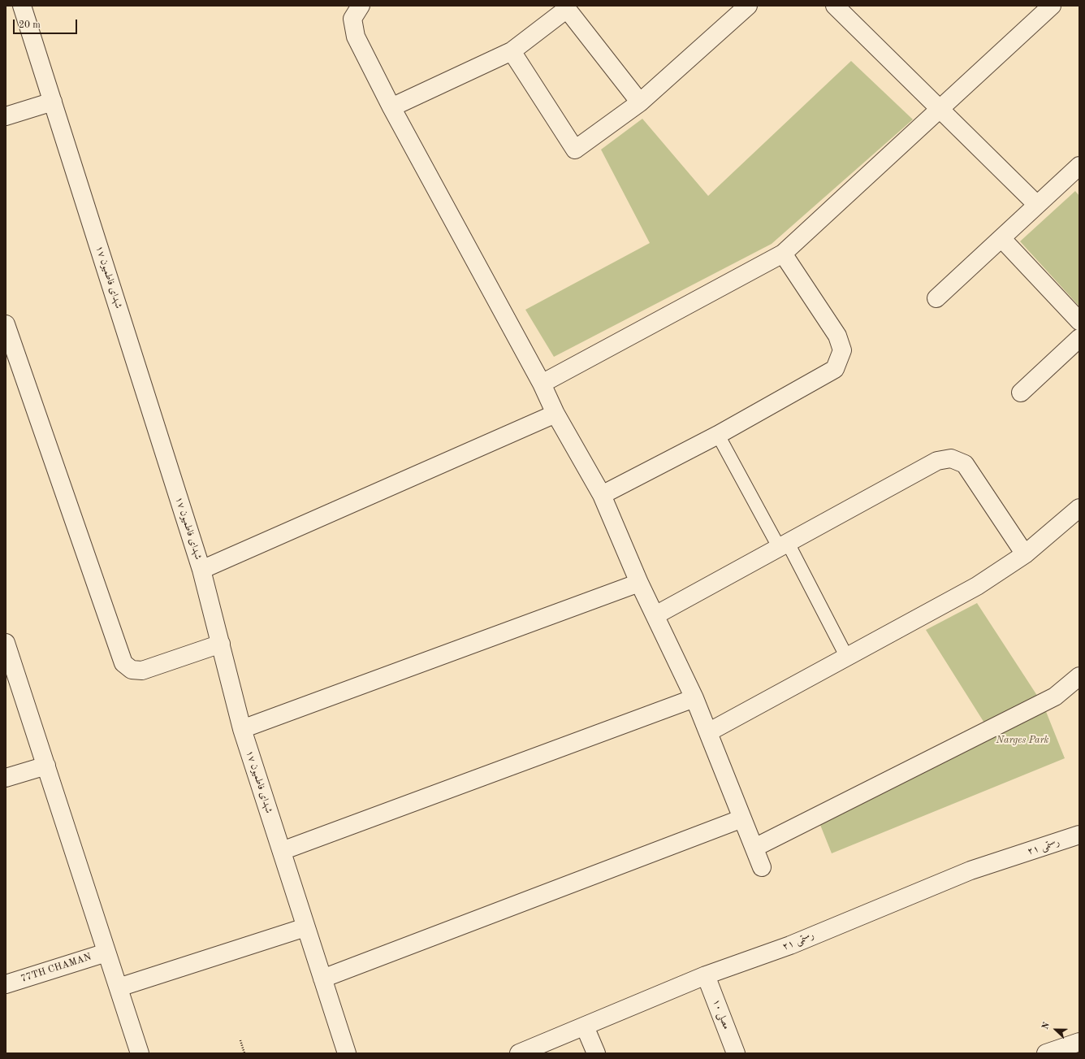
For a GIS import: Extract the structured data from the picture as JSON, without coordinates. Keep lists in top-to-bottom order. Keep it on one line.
{"streets":{"street":["شهدای فاطمیون ۱۷","رستمی ۲۱","77TH CHAMAN","مصلی ۱۰"]},"crossings":[["رستمی ۲۱","مصلی ۱۰"]],"parks":["Narges Park"],"scale_bar":"20 m","north":"left"}
